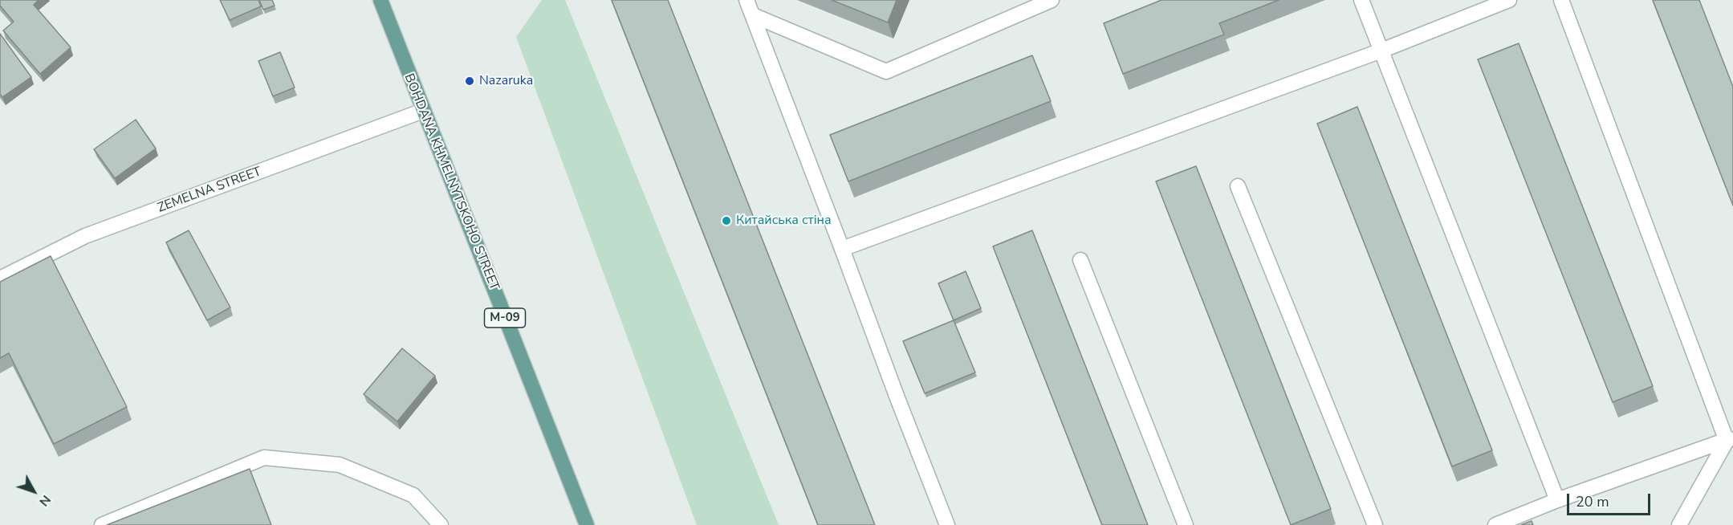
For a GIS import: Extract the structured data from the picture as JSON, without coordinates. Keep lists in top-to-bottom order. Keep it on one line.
{"streets":{"main road":["BOHDANA KHMELNYTSKOHO STREET","М-09"],"street":["ZEMELNA STREET"]},"crossings":[["BOHDANA KHMELNYTSKOHO STREET","ZEMELNA STREET"]],"places":["Nazaruka","Китайська стіна"],"scale_bar":"20 m","north":"bottom right"}
